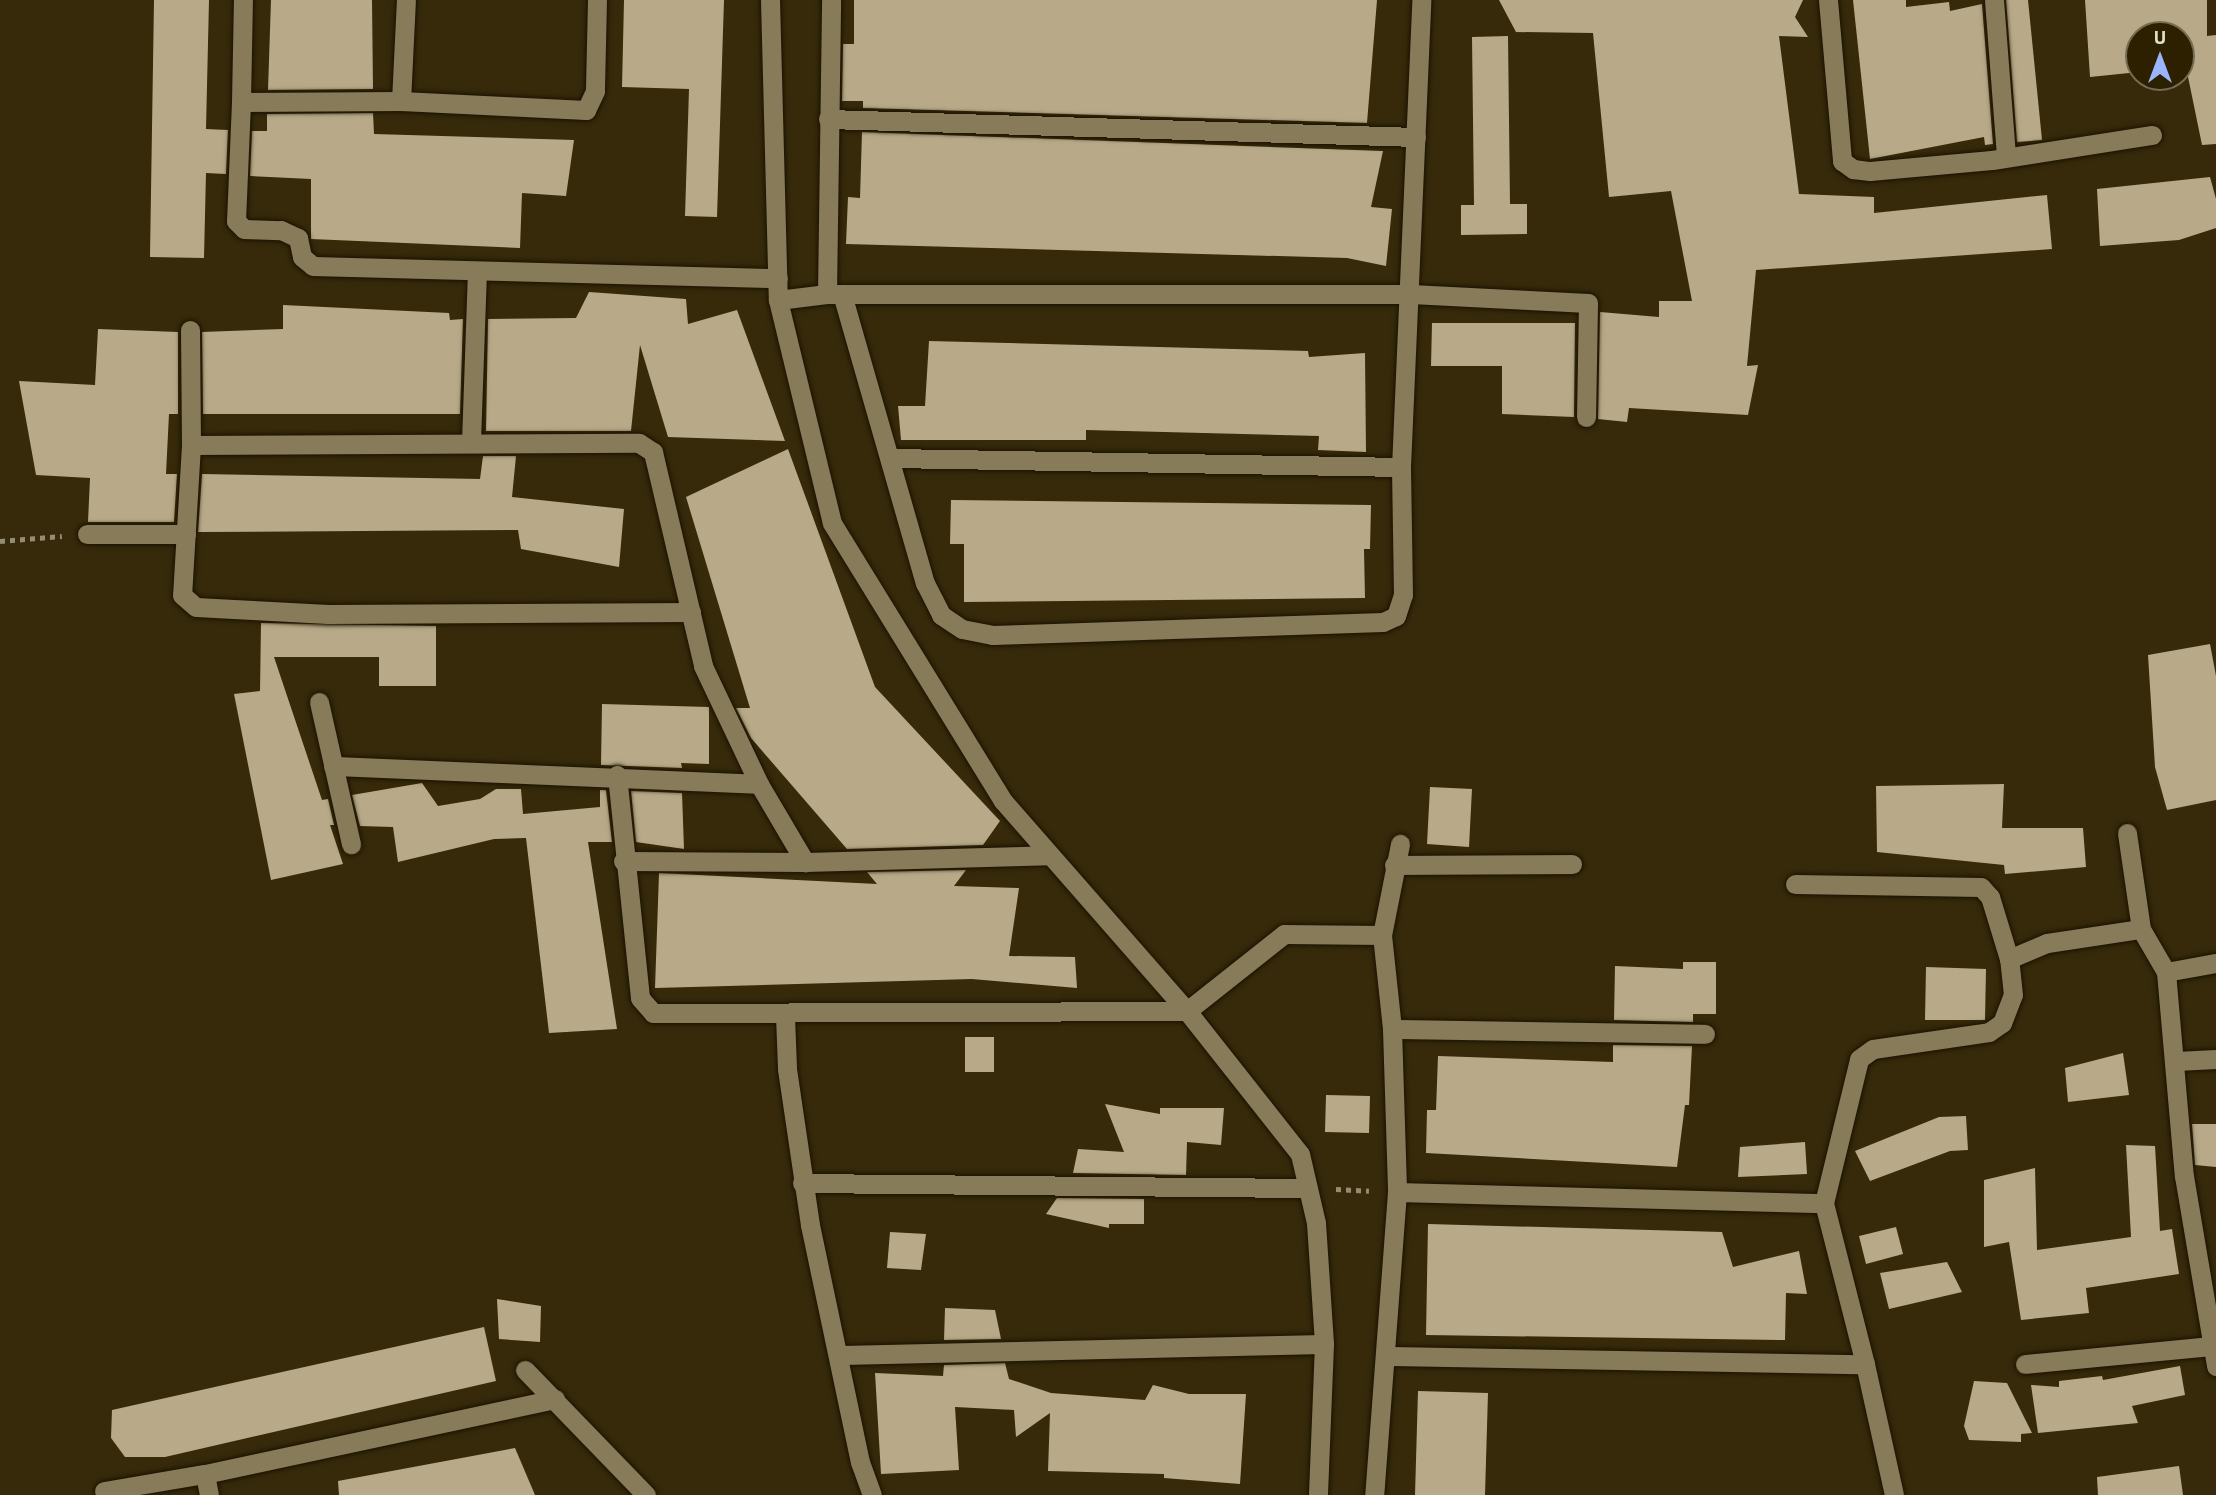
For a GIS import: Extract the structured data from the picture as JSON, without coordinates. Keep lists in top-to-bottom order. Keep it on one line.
{"north":"top"}
